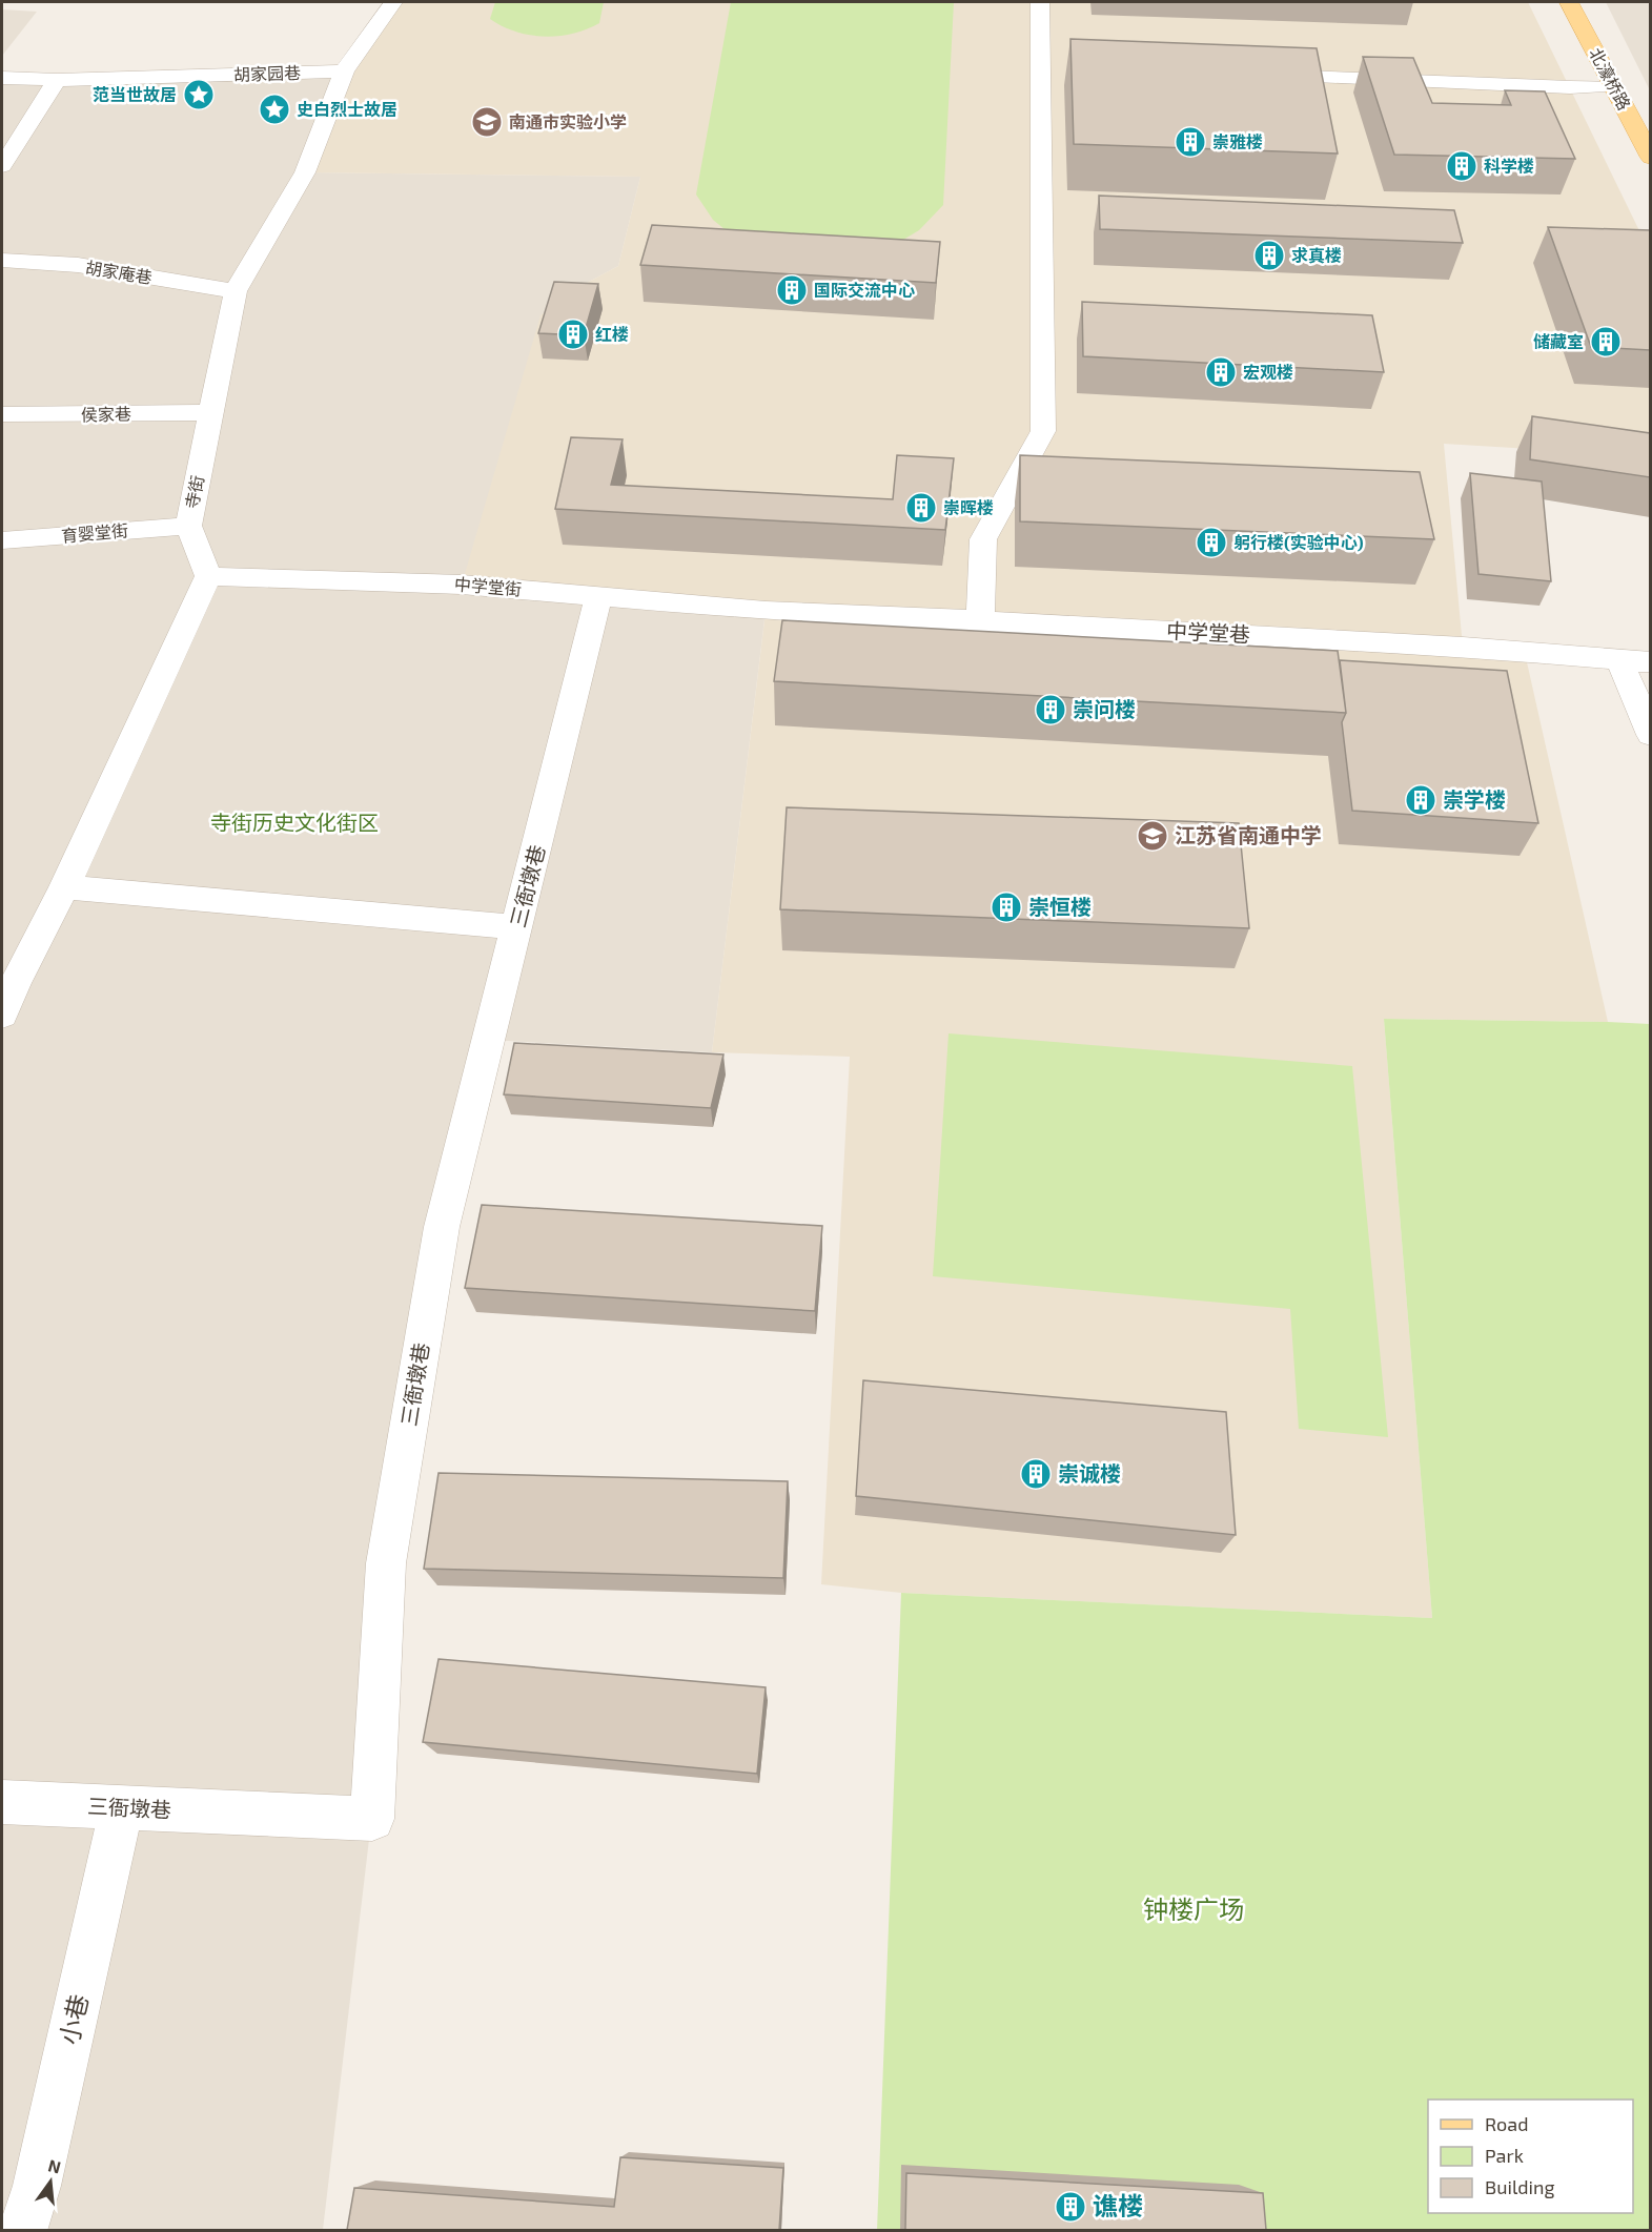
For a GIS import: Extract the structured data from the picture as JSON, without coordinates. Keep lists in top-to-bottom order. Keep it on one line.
{"streets":{"main road":["北濠桥路"],"street":["胡家园巷","胡家庵巷","侯家巷","寺街","育婴堂街","中学堂街","中学堂巷","三衙墩巷","小巷"]},"crossings":[["胡家园巷","寺街"],["胡家庵巷","寺街"],["侯家巷","寺街"],["寺街","育婴堂街"],["寺街","中学堂街"],["中学堂街","中学堂巷"],["中学堂街","三衙墩巷"],["三衙墩巷","小巷"]],"parks":["寺街历史文化街区","钟楼广场"],"places":{"place":["范当世故居","史白烈士故居"],"school or university":["南通市实验小学","江苏省南通中学"],"building":["崇雅楼","科学楼","求真楼","国际交流中心","红楼","储藏室","宏观楼","崇晖楼","躬行楼(实验中心)","崇问楼","崇学楼","崇恒楼","崇诚楼","谯楼"]},"legend":["Road","Park","Building"],"north":"top"}
